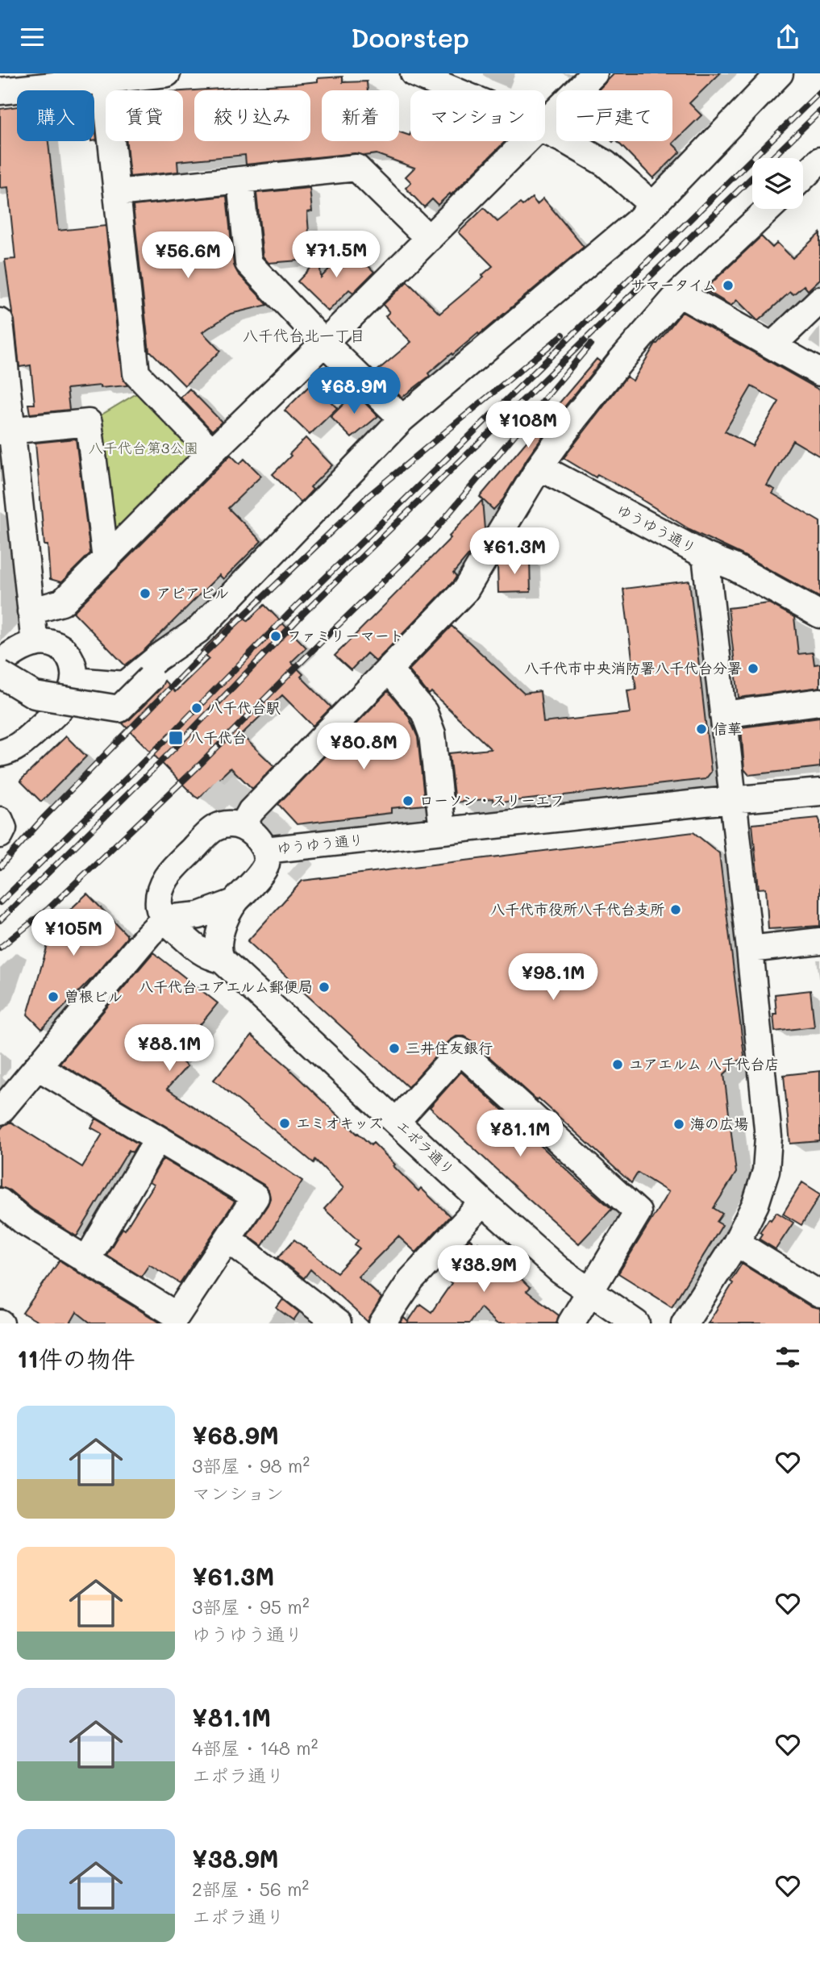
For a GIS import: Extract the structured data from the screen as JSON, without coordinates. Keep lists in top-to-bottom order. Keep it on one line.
{"streets":{"street":["ゆうゆう通り","エポラ通り"]},"districts":["八千代台北一丁目"],"parks":["八千代台第3公園"],"places":{"other":["サマータイム","アピアビル","ファミリーマート","八千代市中央消防署八千代台分署","八千代台駅","信華","ローソン・スリーエフ","八千代市役所八千代台支所","八千代台ユアエルム郵便局","曽根ビル","三井住友銀行","ユアエルム 八千代台店","エミオキッズ","海の広場"],"transit":["八千代台"]},"page":{"header":"Doorstep","chip":["購入","賃貸","絞り込み","新着","マンション","一戸建て"],"price":["¥71.5M","¥56.6M","¥68.9M","¥108M","¥61.3M","¥80.8M","¥105M","¥98.1M","¥88.1M","¥81.1M","¥38.9M"],"heading":"11件の物件","list":[{"name":"¥68.9M","note":"3部屋 · 98 m² · マンション"},{"name":"¥61.3M","note":"3部屋 · 95 m² · ゆうゆう通り"},{"name":"¥81.1M","note":"4部屋 · 148 m² · エポラ通り"},{"name":"¥38.9M","note":"2部屋 · 56 m² · エポラ通り"}]}}
